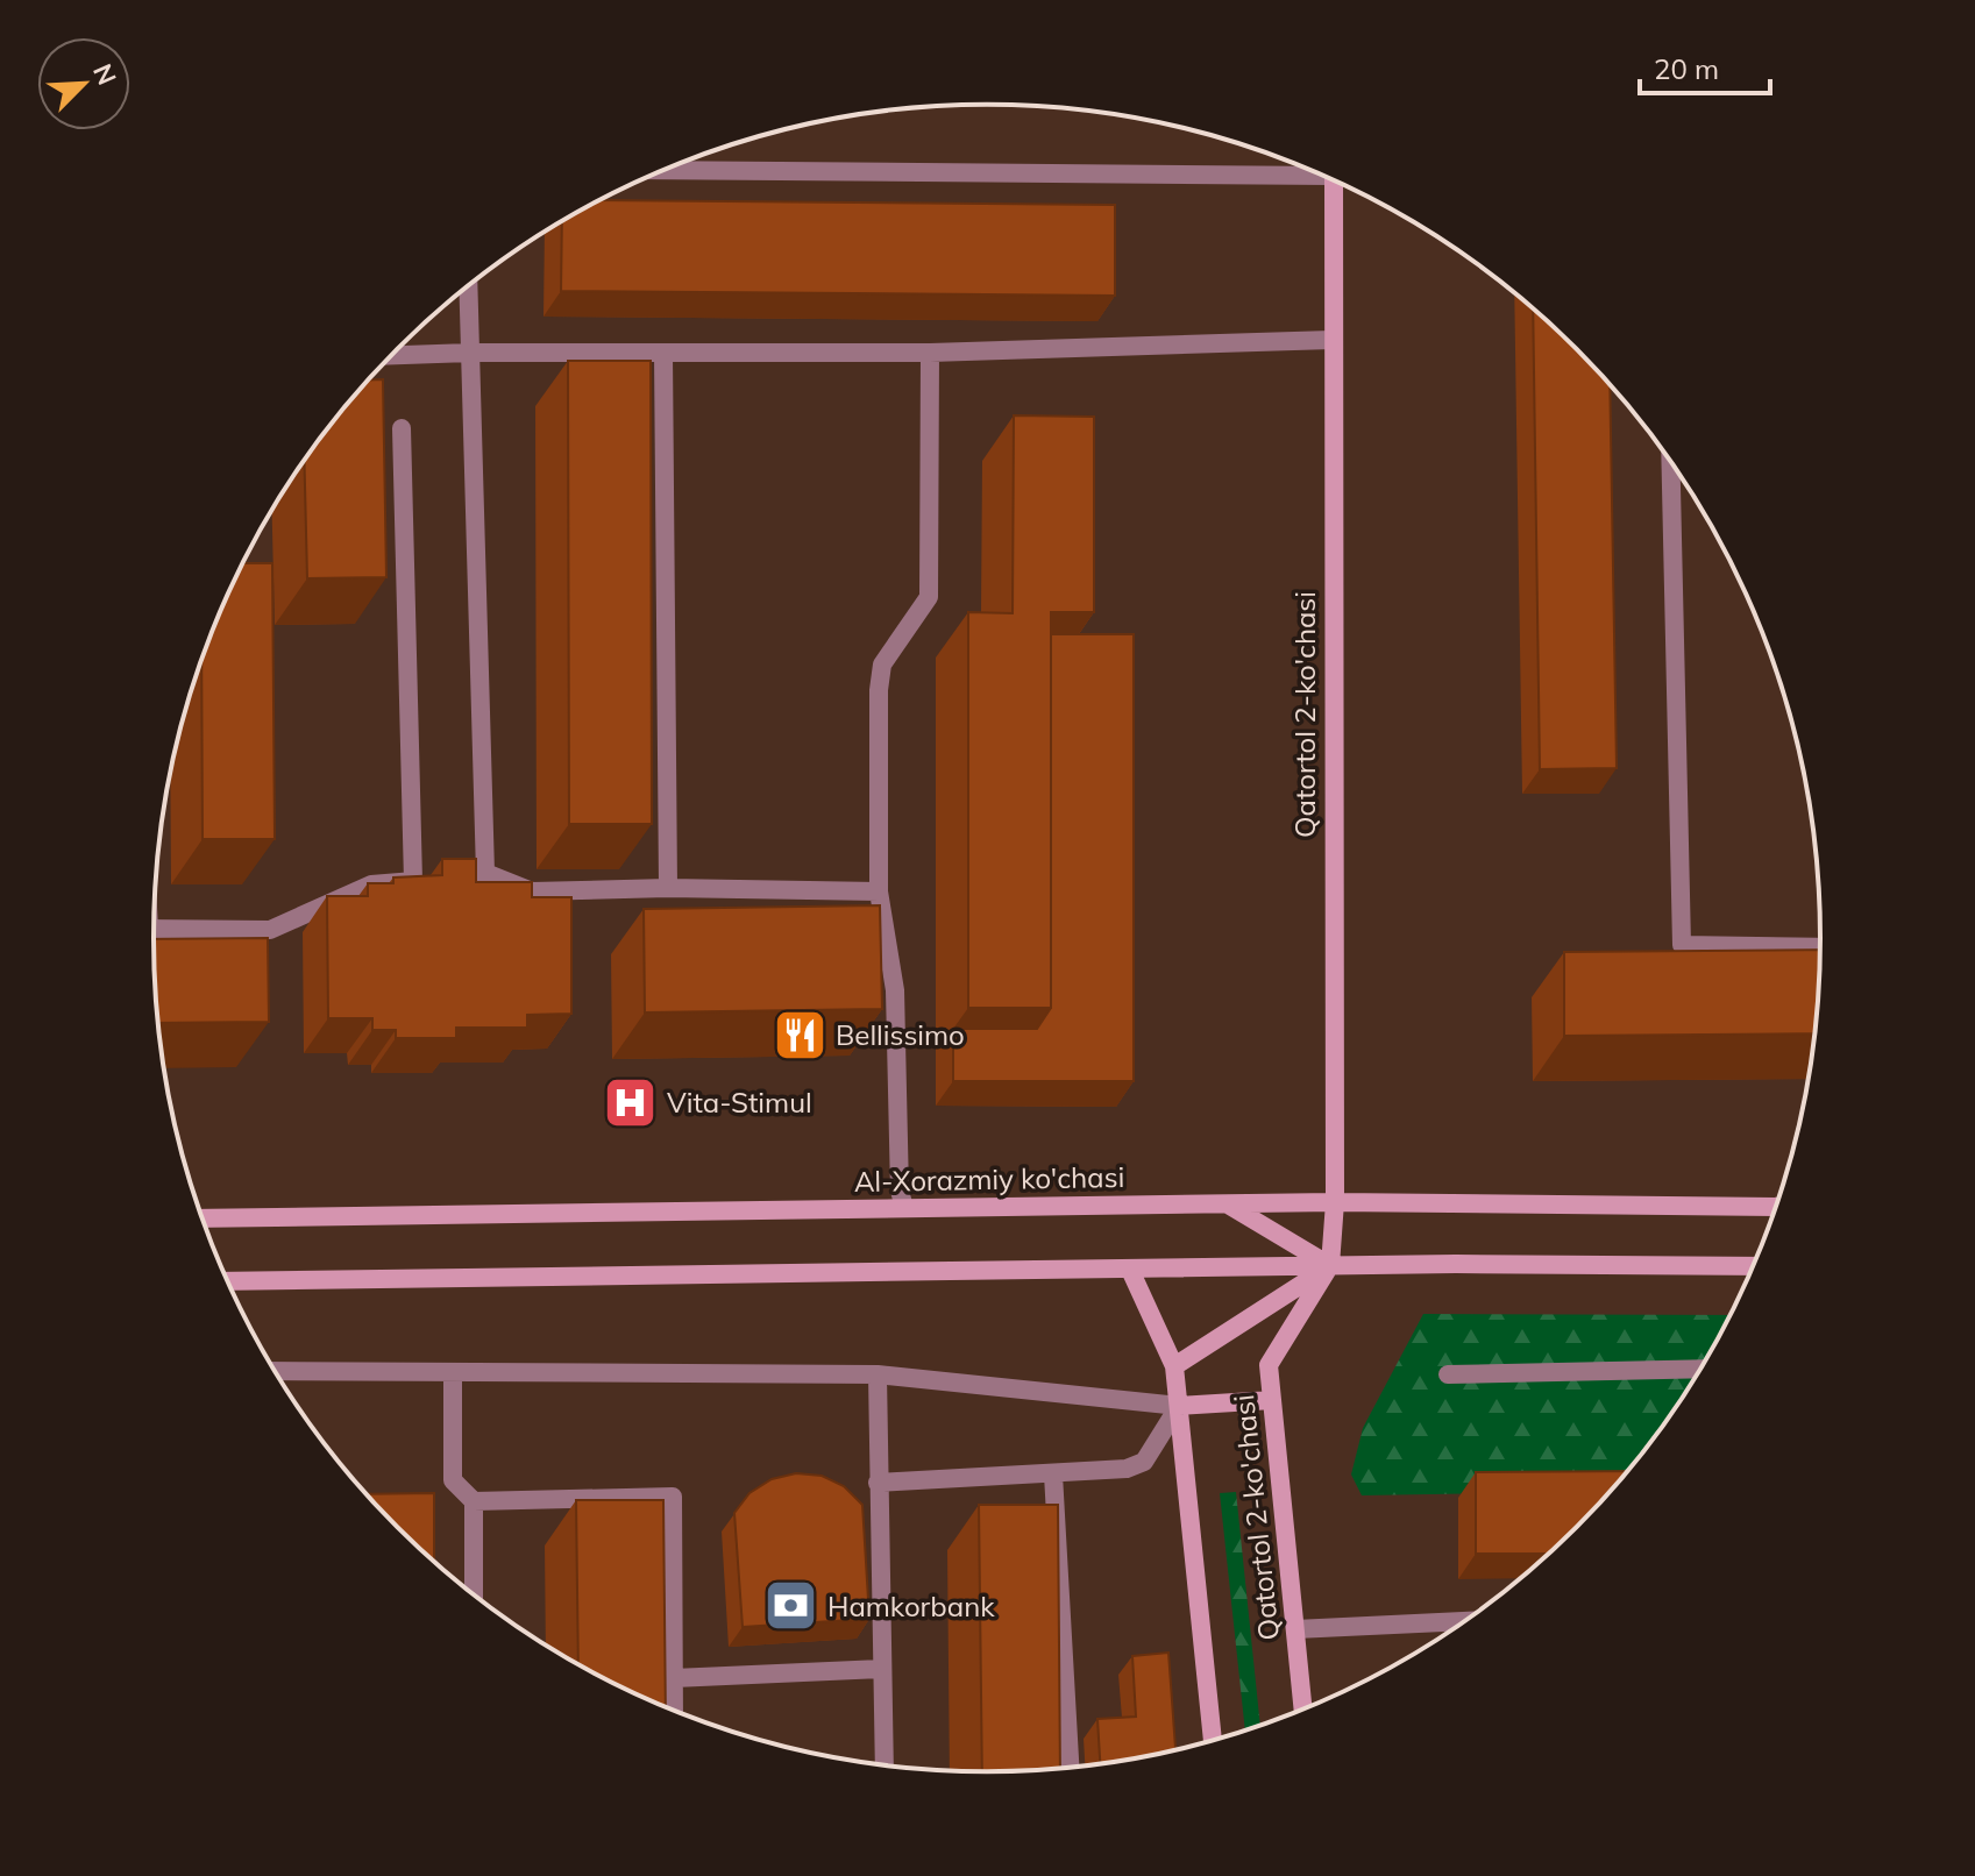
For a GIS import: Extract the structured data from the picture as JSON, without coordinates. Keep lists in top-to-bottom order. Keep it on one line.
{"streets":{"main road":["Qatortol 2-ko'chasi","Al-Xorazmiy ko'chasi"]},"crossings":[["Qatortol 2-ko'chasi","Al-Xorazmiy ko'chasi"]],"places":{"restaurant":["Bellissimo"],"hospital":["Vita-Stimul"],"bank":["Hamkorbank"]},"scale_bar":"20 m","north":"top right"}
